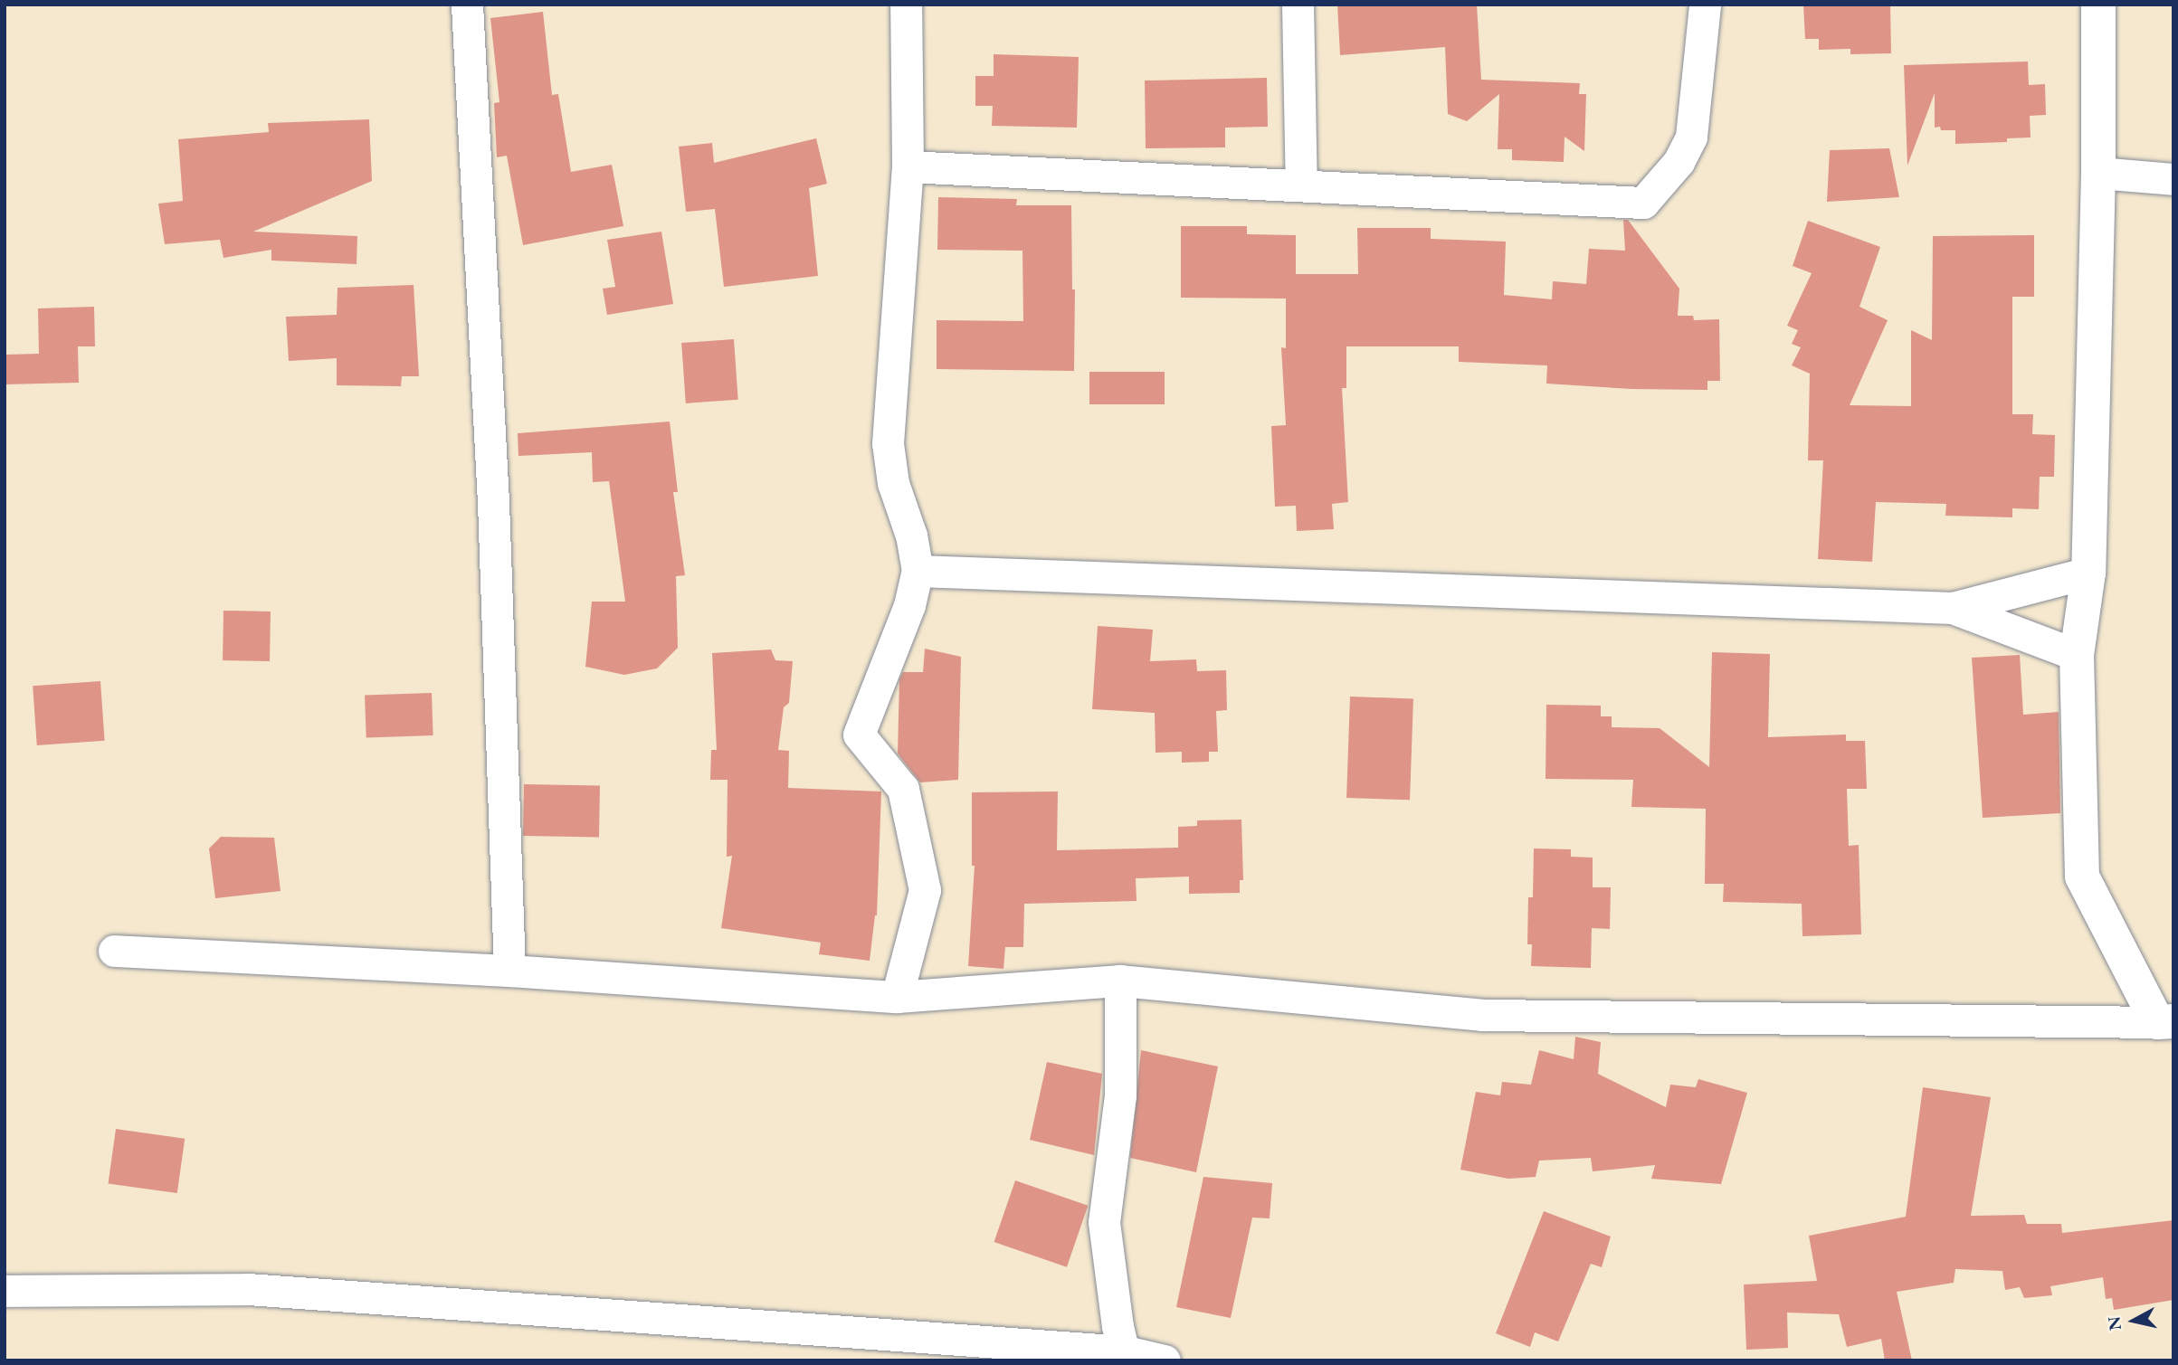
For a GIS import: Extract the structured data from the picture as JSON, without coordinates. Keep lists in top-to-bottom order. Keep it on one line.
{"north":"left"}
